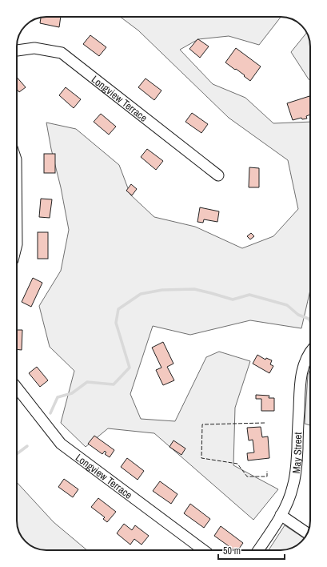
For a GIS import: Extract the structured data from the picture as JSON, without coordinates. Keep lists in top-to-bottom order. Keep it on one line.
{"streets":{"street":["Longview Terrace","May Street"]},"scale_bar":"50 m"}
